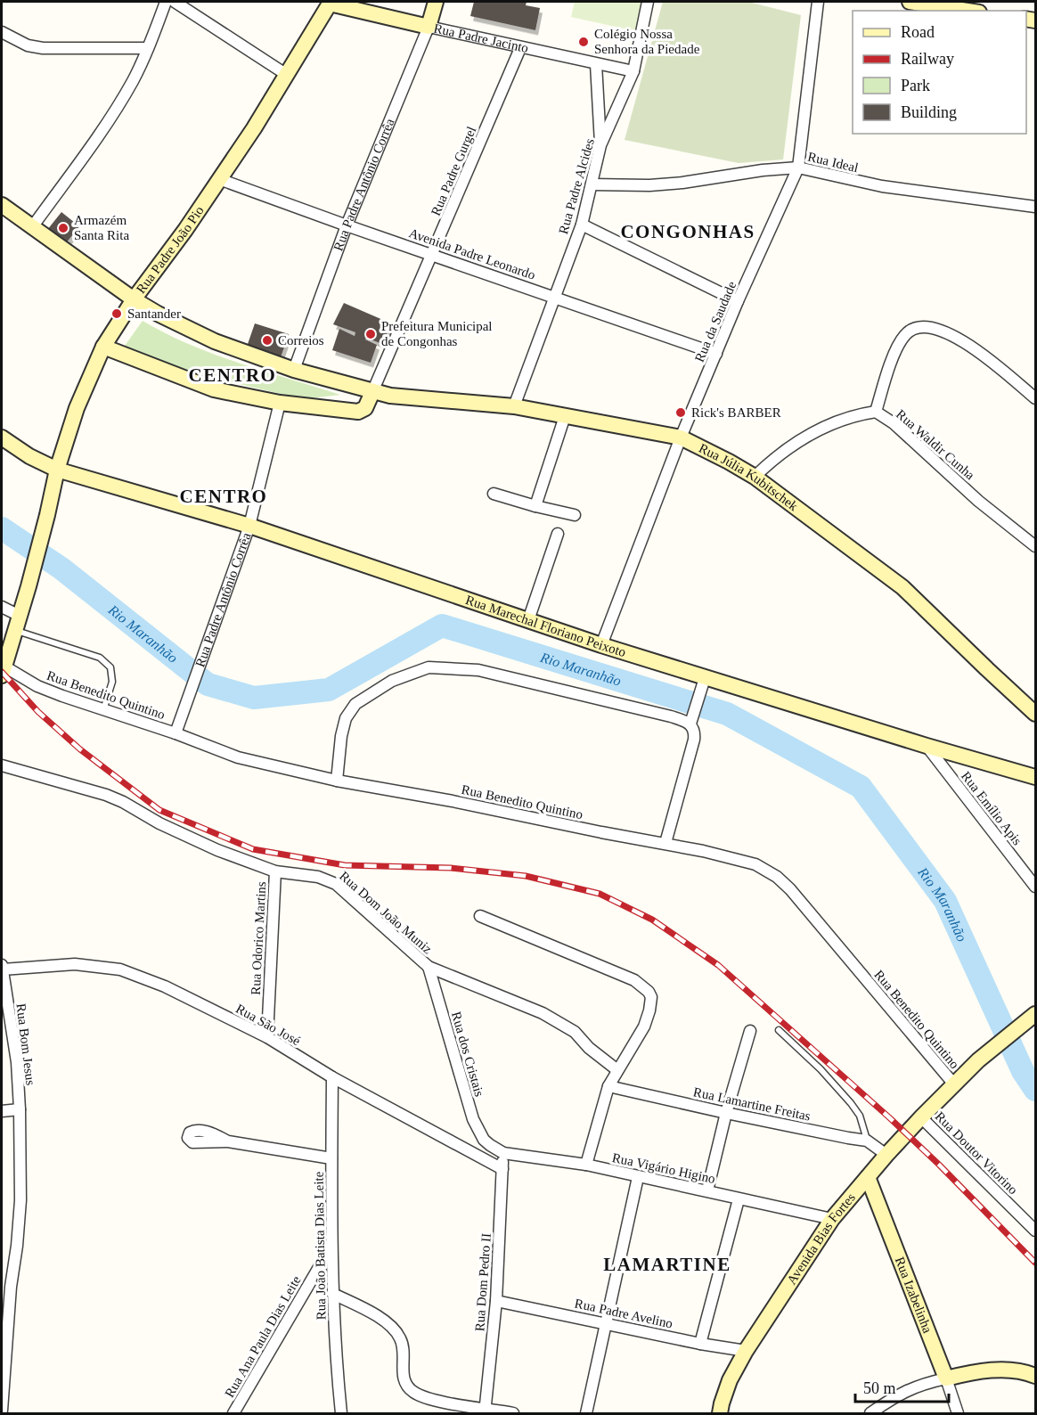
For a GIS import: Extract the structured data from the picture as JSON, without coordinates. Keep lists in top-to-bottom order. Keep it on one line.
{"streets":{"main road":["Rua Padre Jacinto","Rua Padre Antônio Corrêa","Rua Padre João Pio","Rua Júlia Kubitschek","Rua Marechal Floriano Peixoto","Avenida Bias Fortes","Rua Izabelinha"],"street":["Rua Ideal","Rua Padre Gurgel","Rua Padre Alcides","Avenida Padre Leonardo","Rua da Saudade","Rua Waldir Cunha","Rua Benedito Quintino","Rua Emílio Apis","Rua Dom João Muniz","Rua Odorico Martins","Rua São José","Rua Bom Jesus","Rua dos Cristais","Rua Lamartine Freitas","Rua Doutor Vitorino","Rua Vigário Higino","Rua João Batista Dias Leite","Rua Dom Pedro II","Rua Padre Avelino","Rua Ana Paula Dias Leite"]},"crossings":[["Rua Padre Jacinto","Rua Padre Gurgel"],["Rua Padre Jacinto","Rua Padre Antônio Corrêa"],["Rua Padre Jacinto","Rua Padre Alcides"],["Rua Padre Jacinto","Rua Padre João Pio"],["Rua Ideal","Rua Padre Alcides"],["Rua Ideal","Rua da Saudade"],["Rua Padre Gurgel","Avenida Padre Leonardo"],["Rua Padre Gurgel","Rua Júlia Kubitschek"],["Rua Padre Antônio Corrêa","Avenida Padre Leonardo"],["Rua Padre Antônio Corrêa","Rua Júlia Kubitschek"],["Rua Padre Antônio Corrêa","Rua Marechal Floriano Peixoto"],["Rua Padre Antônio Corrêa","Rua Benedito Quintino"],["Rua Padre Alcides","Avenida Padre Leonardo"],["Rua Padre Alcides","Rua Júlia Kubitschek"],["Rua Padre João Pio","Avenida Padre Leonardo"],["Rua Padre João Pio","Rua Júlia Kubitschek"],["Rua Padre João Pio","Rua Marechal Floriano Peixoto"],["Rua Padre João Pio","Rua Benedito Quintino"],["Avenida Padre Leonardo","Rua da Saudade"],["Rua da Saudade","Rua Júlia Kubitschek"],["Rua da Saudade","Rua Marechal Floriano Peixoto"],["Rua Waldir Cunha","Rua Júlia Kubitschek"],["Rua Marechal Floriano Peixoto","Rua Emílio Apis"],["Rua Benedito Quintino","Avenida Bias Fortes"],["Rua Dom João Muniz","Rua Odorico Martins"],["Rua Dom João Muniz","Rua dos Cristais"],["Rua Odorico Martins","Rua São José"],["Rua São José","Rua Bom Jesus"],["Rua São José","Rua João Batista Dias Leite"],["Rua São José","Rua Dom Pedro II"],["Rua dos Cristais","Rua Vigário Higino"],["Rua Lamartine Freitas","Avenida Bias Fortes"],["Rua Doutor Vitorino","Avenida Bias Fortes"],["Rua Vigário Higino","Avenida Bias Fortes"],["Rua Vigário Higino","Rua Dom Pedro II"],["Avenida Bias Fortes","Rua Izabelinha"],["Avenida Bias Fortes","Rua Padre Avelino"],["Rua João Batista Dias Leite","Rua Ana Paula Dias Leite"],["Rua Dom Pedro II","Rua Padre Avelino"]],"districts":["CONGONHAS","CENTRO","CENTRO","LAMARTINE"],"water":["Rio Maranhão"],"places":["Colégio Nossa Senhora da Piedade","Armazém Santa Rita","Santander","Prefeitura Municipal de Congonhas","Correios","Rick's BARBER"],"legend":["Road","Railway","Park","Building"],"scale_bar":"50 m"}
